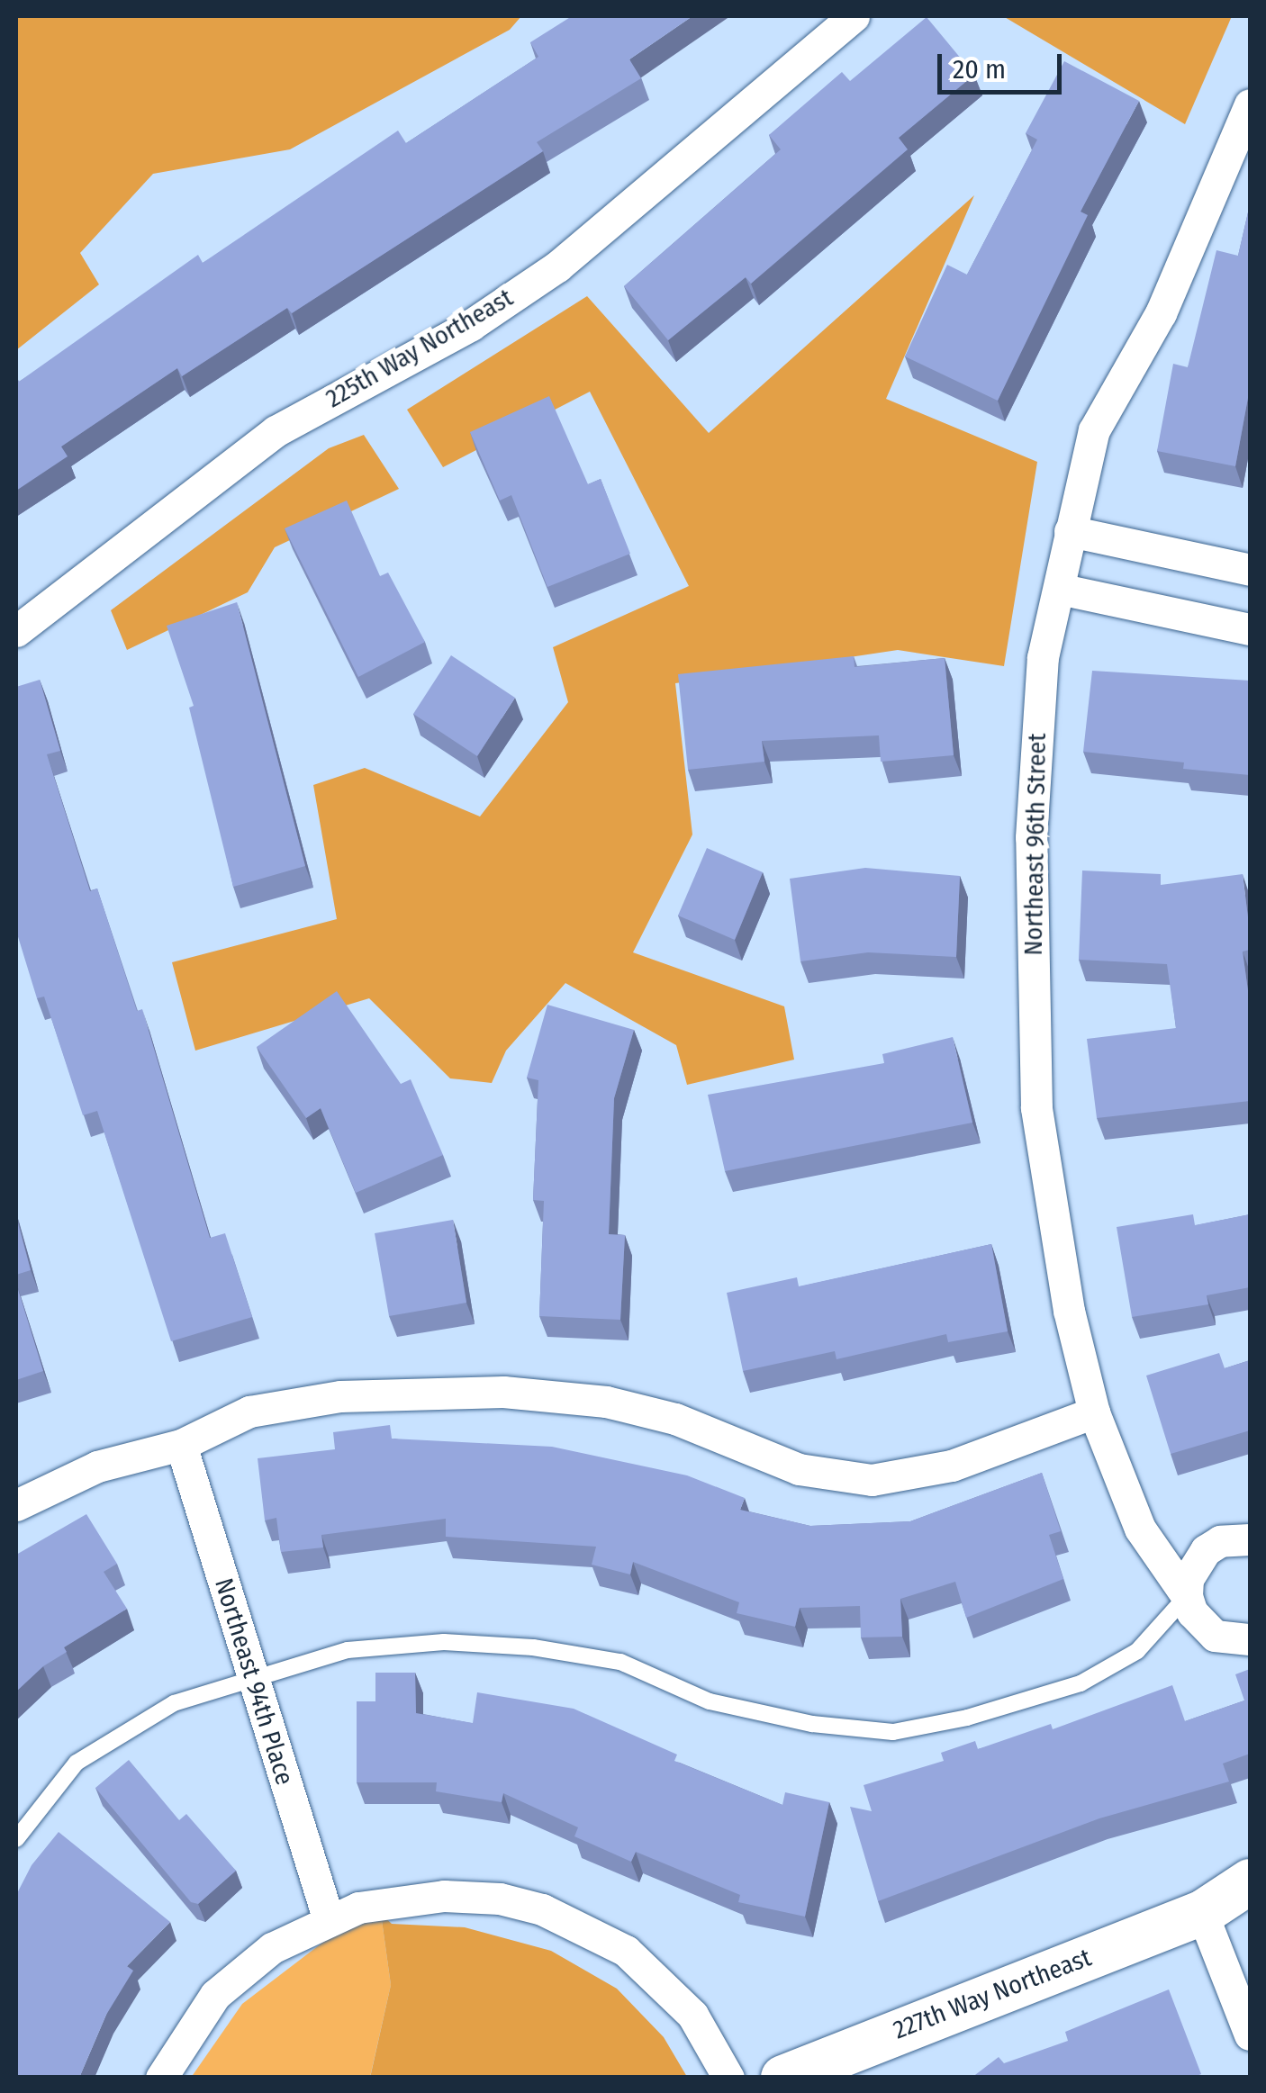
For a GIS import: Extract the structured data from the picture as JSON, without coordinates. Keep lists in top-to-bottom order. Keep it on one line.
{"streets":{"street":["225th Way Northeast","Northeast 96th Street","Northeast 94th Place","227th Way Northeast"]},"scale_bar":"20 m"}
